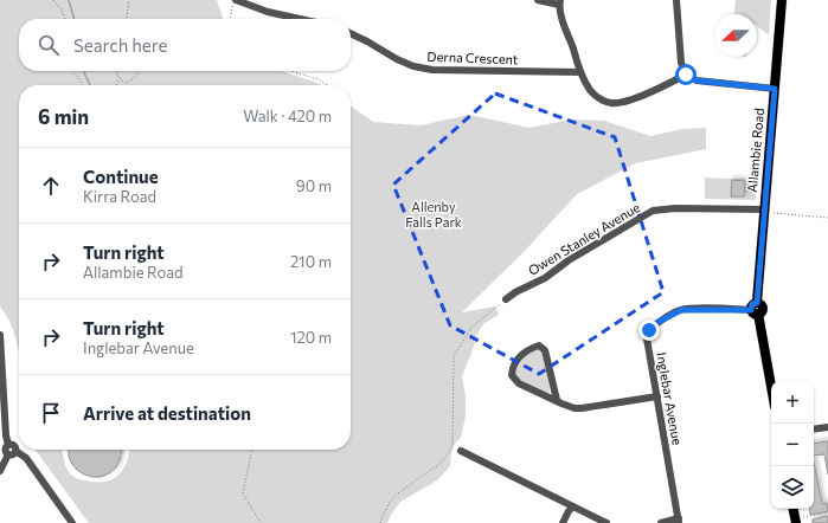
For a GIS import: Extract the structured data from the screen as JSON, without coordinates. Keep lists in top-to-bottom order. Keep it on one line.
{"streets":{"main road":["Allambie Road"],"street":["Derna Crescent","Owen Stanley Avenue","Inglebar Avenue"]},"crossings":[["Allambie Road","Owen Stanley Avenue"],["Allambie Road","Inglebar Avenue"]],"parks":["Allenby Falls Park"],"north":"left","page":{"search":"Search here","heading":["6 min","Walk · 420 m"],"list":[["Continue","Kirra Road","90 m"],["Turn right","Allambie Road","210 m"],["Turn right","Inglebar Avenue","120 m"],"Arrive at destination"],"map_buttons":["+","−"]}}
